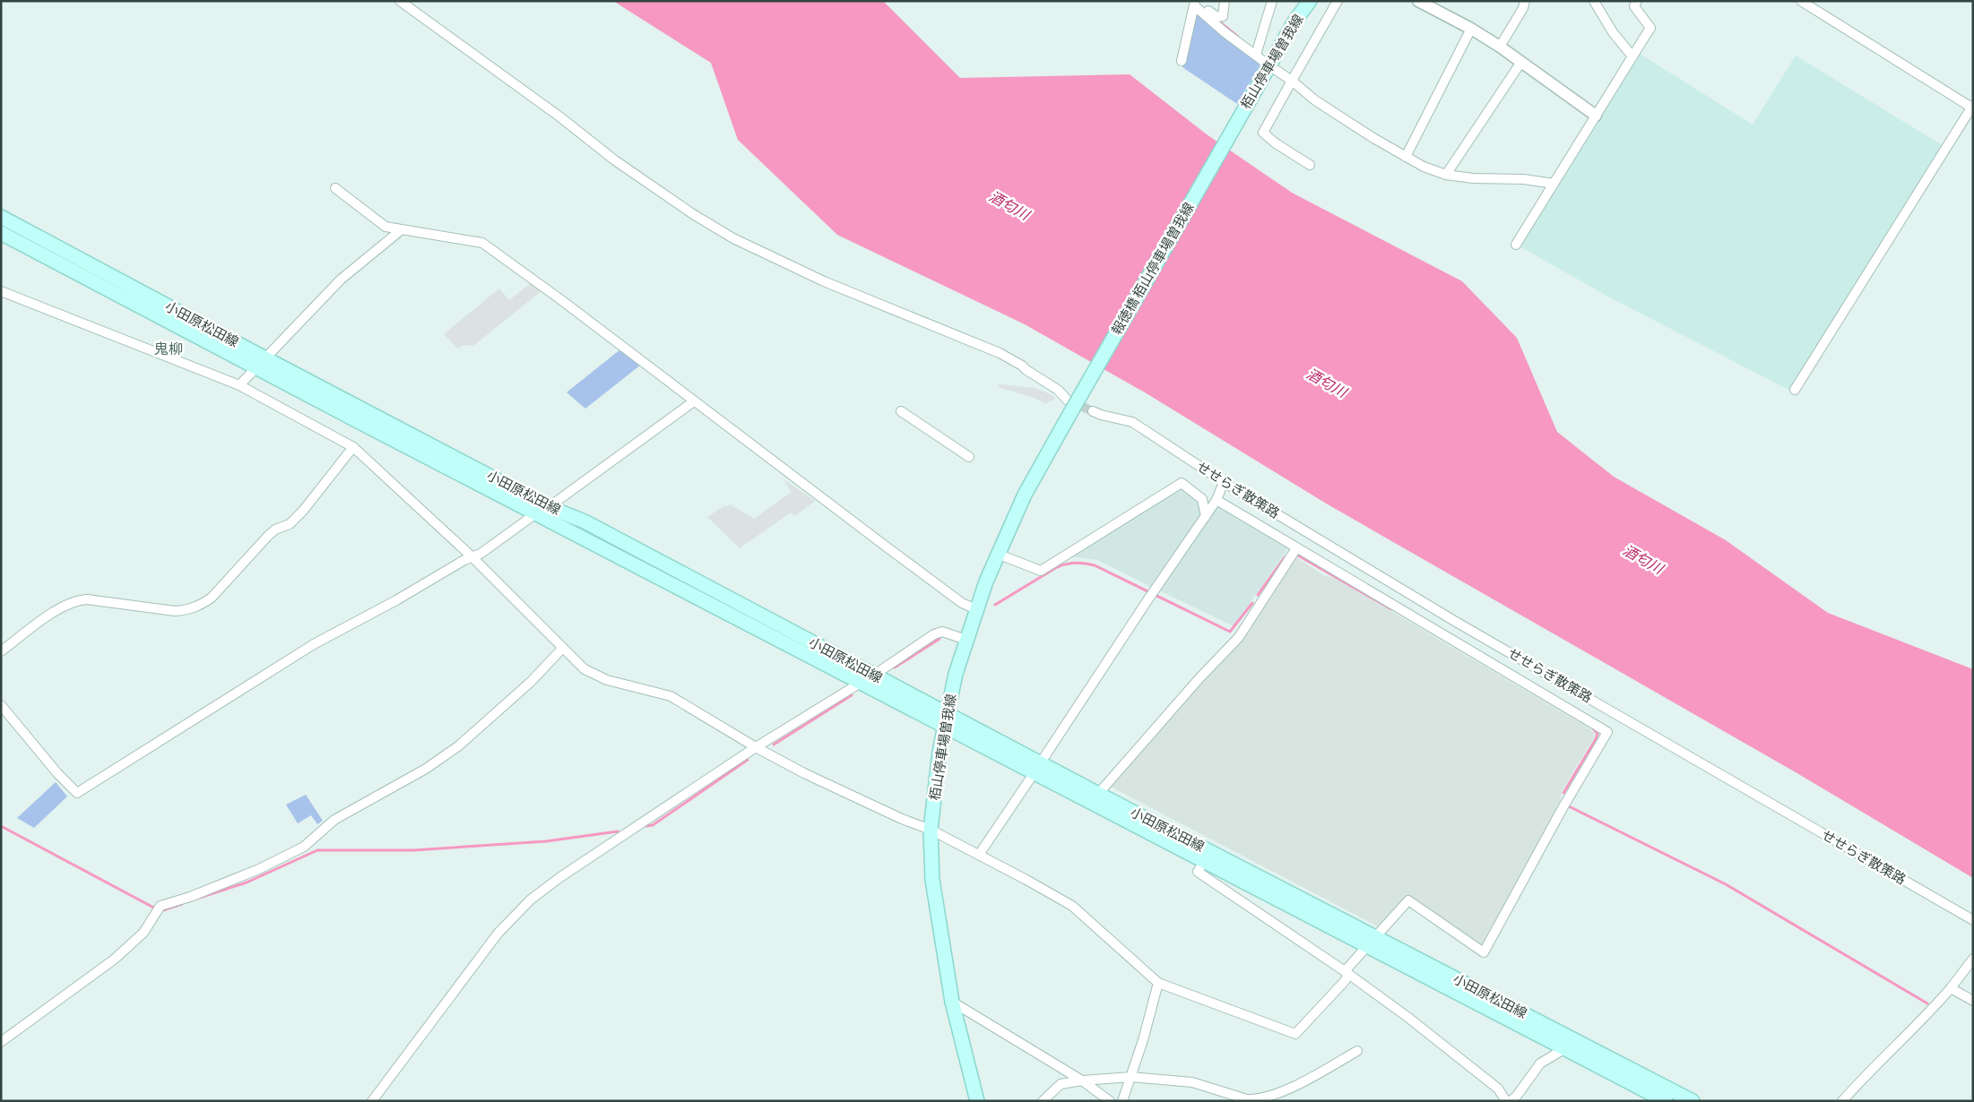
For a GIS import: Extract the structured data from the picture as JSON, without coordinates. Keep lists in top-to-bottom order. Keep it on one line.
{"streets":{"main road":["栢山停車場曽我線","報徳橋 栢山停車場曽我線","小田原松田線"],"street":["せせらぎ散策路"]},"crossings":[["栢山停車場曽我線","報徳橋 栢山停車場曽我線"],["栢山停車場曽我線","小田原松田線"]],"districts":["鬼柳"],"water":["酒匂川"]}
